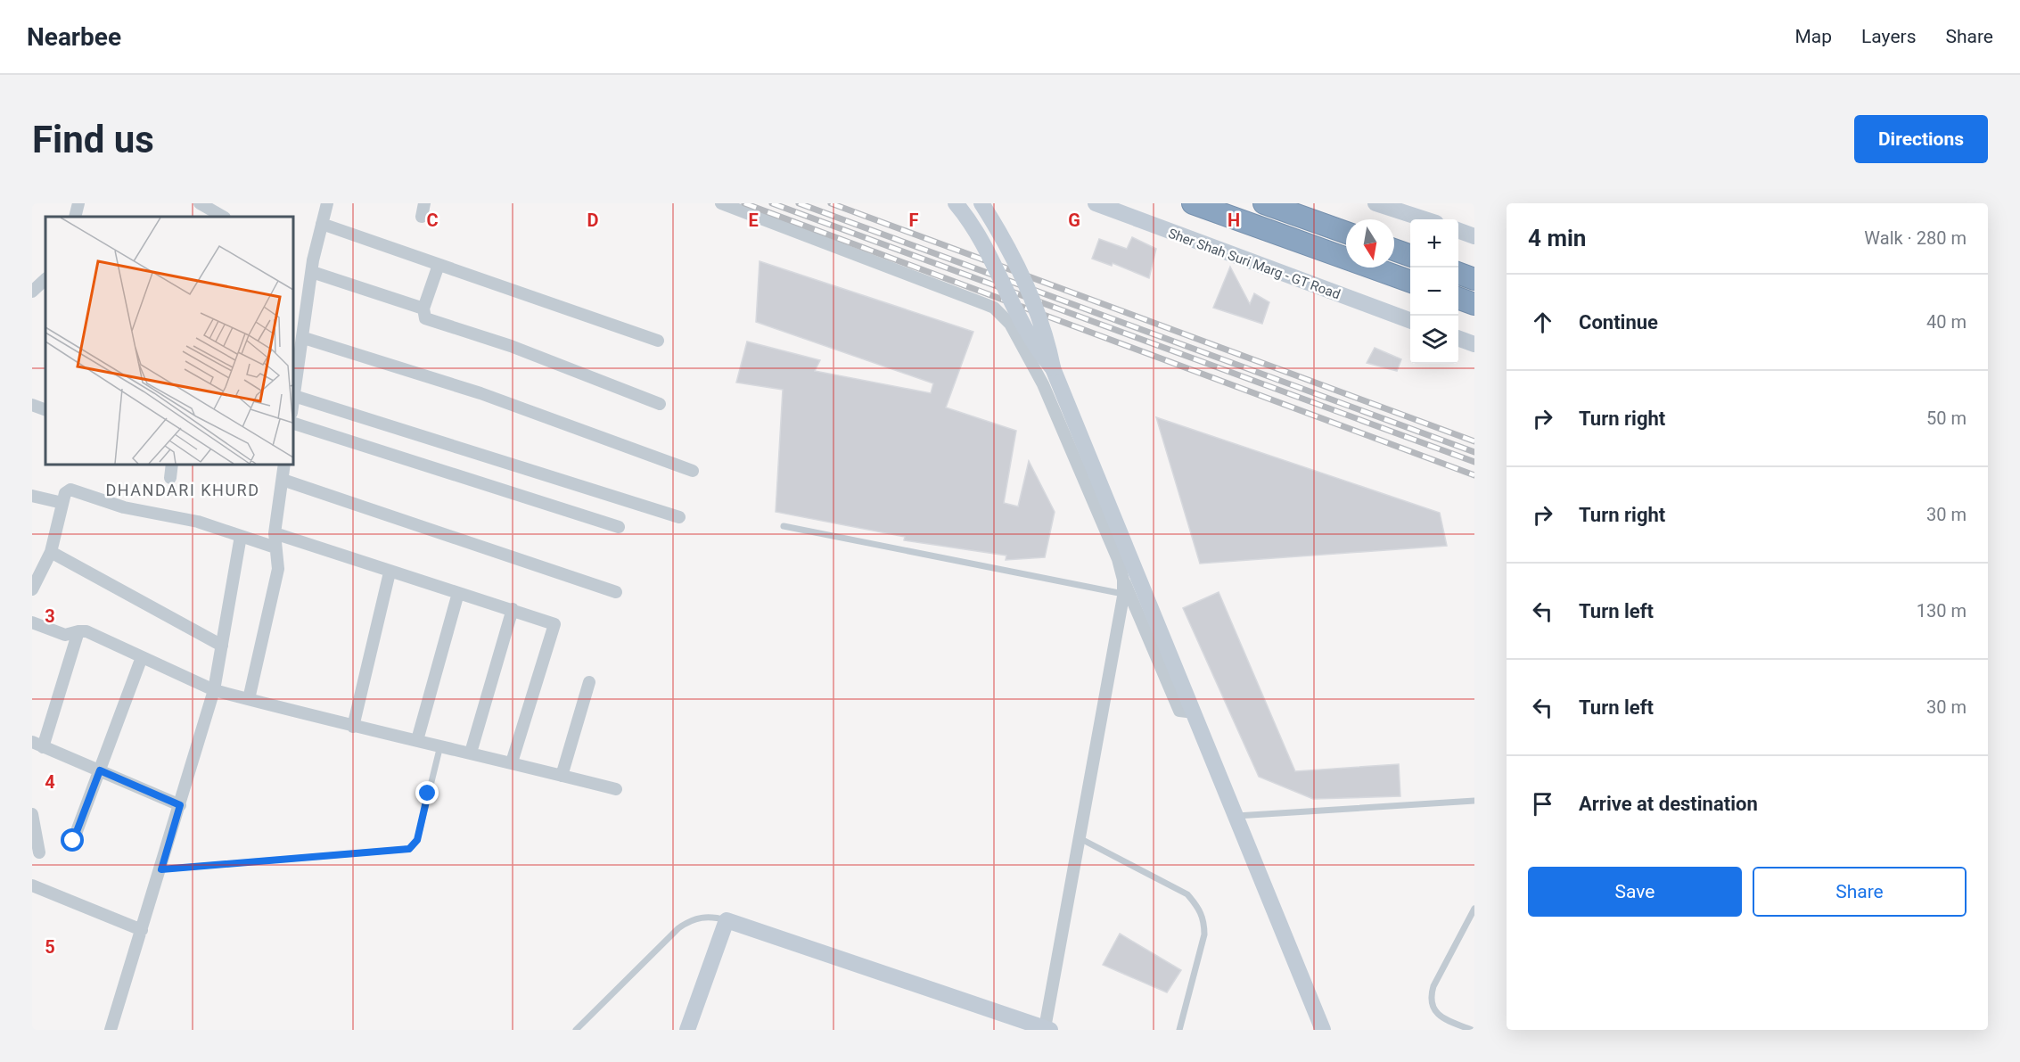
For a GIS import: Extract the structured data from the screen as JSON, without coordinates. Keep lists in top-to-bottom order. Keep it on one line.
{"streets":{"street":["Sher Shah Suri Marg - GT Road"]},"districts":["DHANDARI KHURD"],"north":"bottom","page":{"header":"Nearbee","nav":["Map","Layers","Share"],"buttons":["Directions",["Save","Share"]],"title":"Find us","heading":["4 min","Walk · 280 m"],"map_buttons":["+","−"],"list":[["Continue","40 m"],["Turn right","50 m"],["Turn right","30 m"],["Turn left","130 m"],["Turn left","30 m"],"Arrive at destination"]},"grid":{"columns":["C","D","E","F","G","H"],"rows":["3","4","5"]}}
